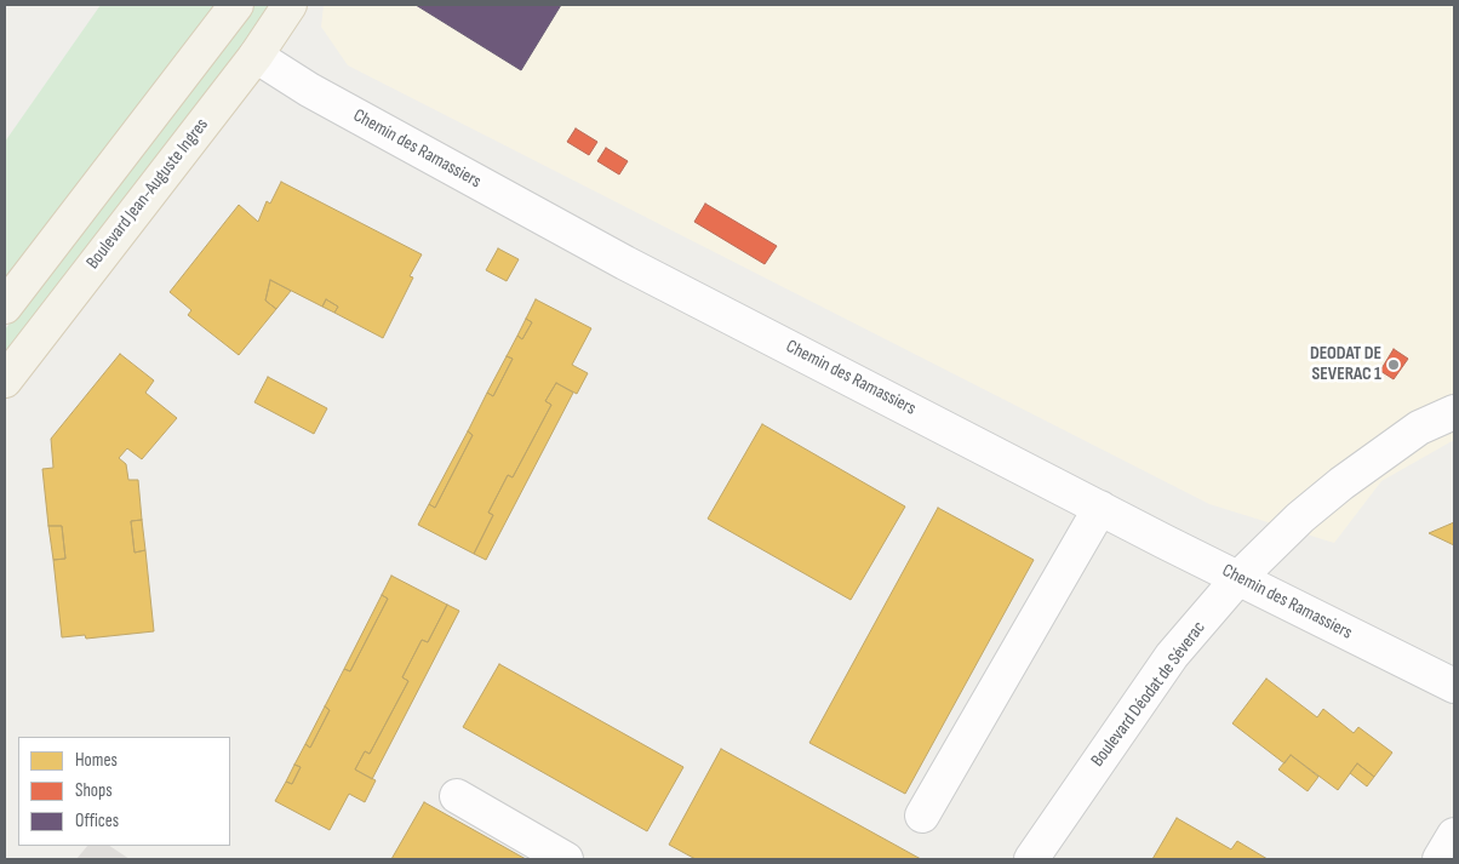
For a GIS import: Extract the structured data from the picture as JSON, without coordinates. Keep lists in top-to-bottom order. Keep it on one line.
{"streets":{"main road":["Boulevard Jean-Auguste Ingres"],"street":["Chemin des Ramassiers","Boulevard Déodat de Séverac"]},"crossings":[["Chemin des Ramassiers","Boulevard Jean-Auguste Ingres"],["Chemin des Ramassiers","Boulevard Déodat de Séverac"]],"places":["DEODAT DE SEVERAC 1"],"legend":["Homes","Shops","Offices"]}
